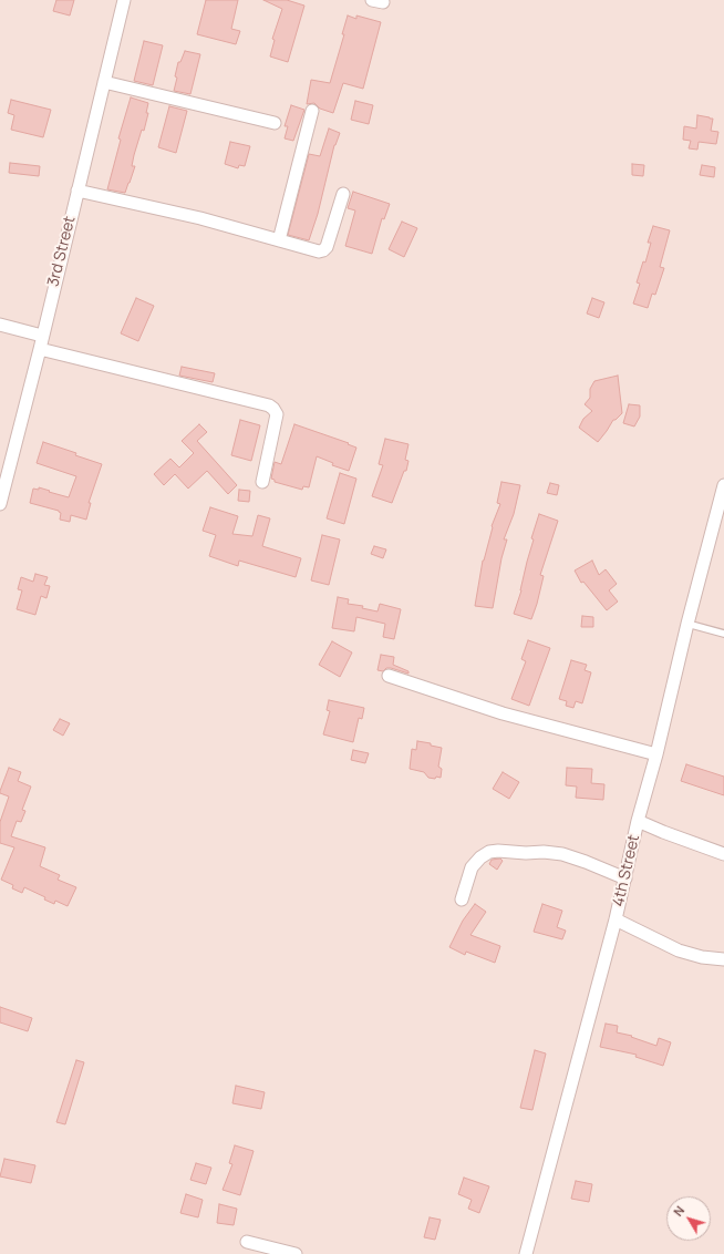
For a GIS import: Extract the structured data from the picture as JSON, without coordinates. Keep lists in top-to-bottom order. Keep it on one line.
{"streets":{"street":["3rd Street","4th Street"]},"north":"top left"}
